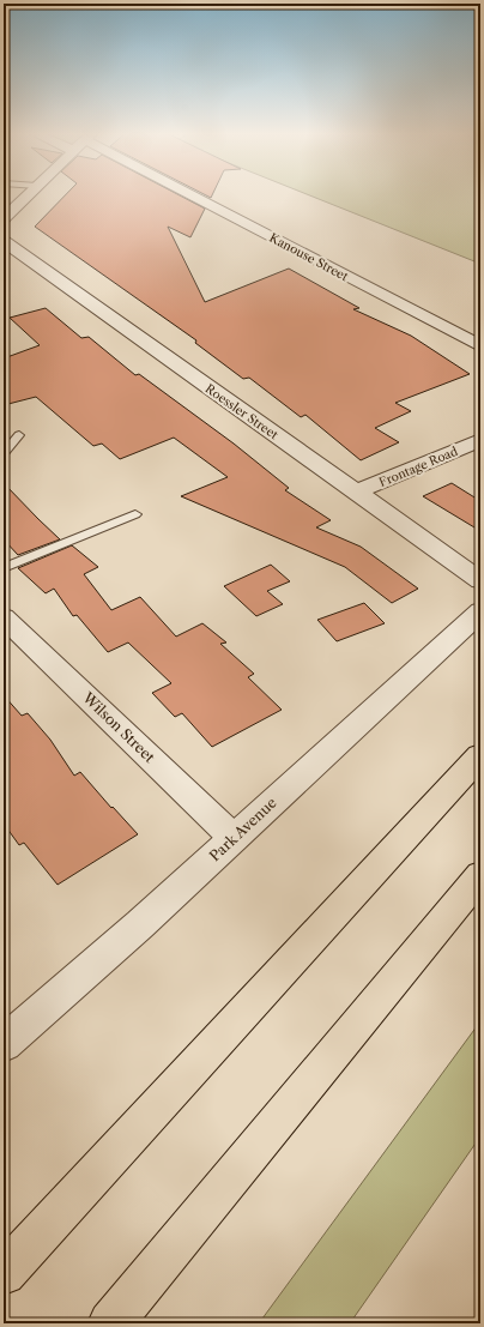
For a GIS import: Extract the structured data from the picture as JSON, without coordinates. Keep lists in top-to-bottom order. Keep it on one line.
{"streets":{"street":["Kanouse Street","Roessler Street","Frontage Road","Wilson Street","Park Avenue"]},"crossings":[["Roessler Street","Frontage Road"],["Wilson Street","Park Avenue"]]}
